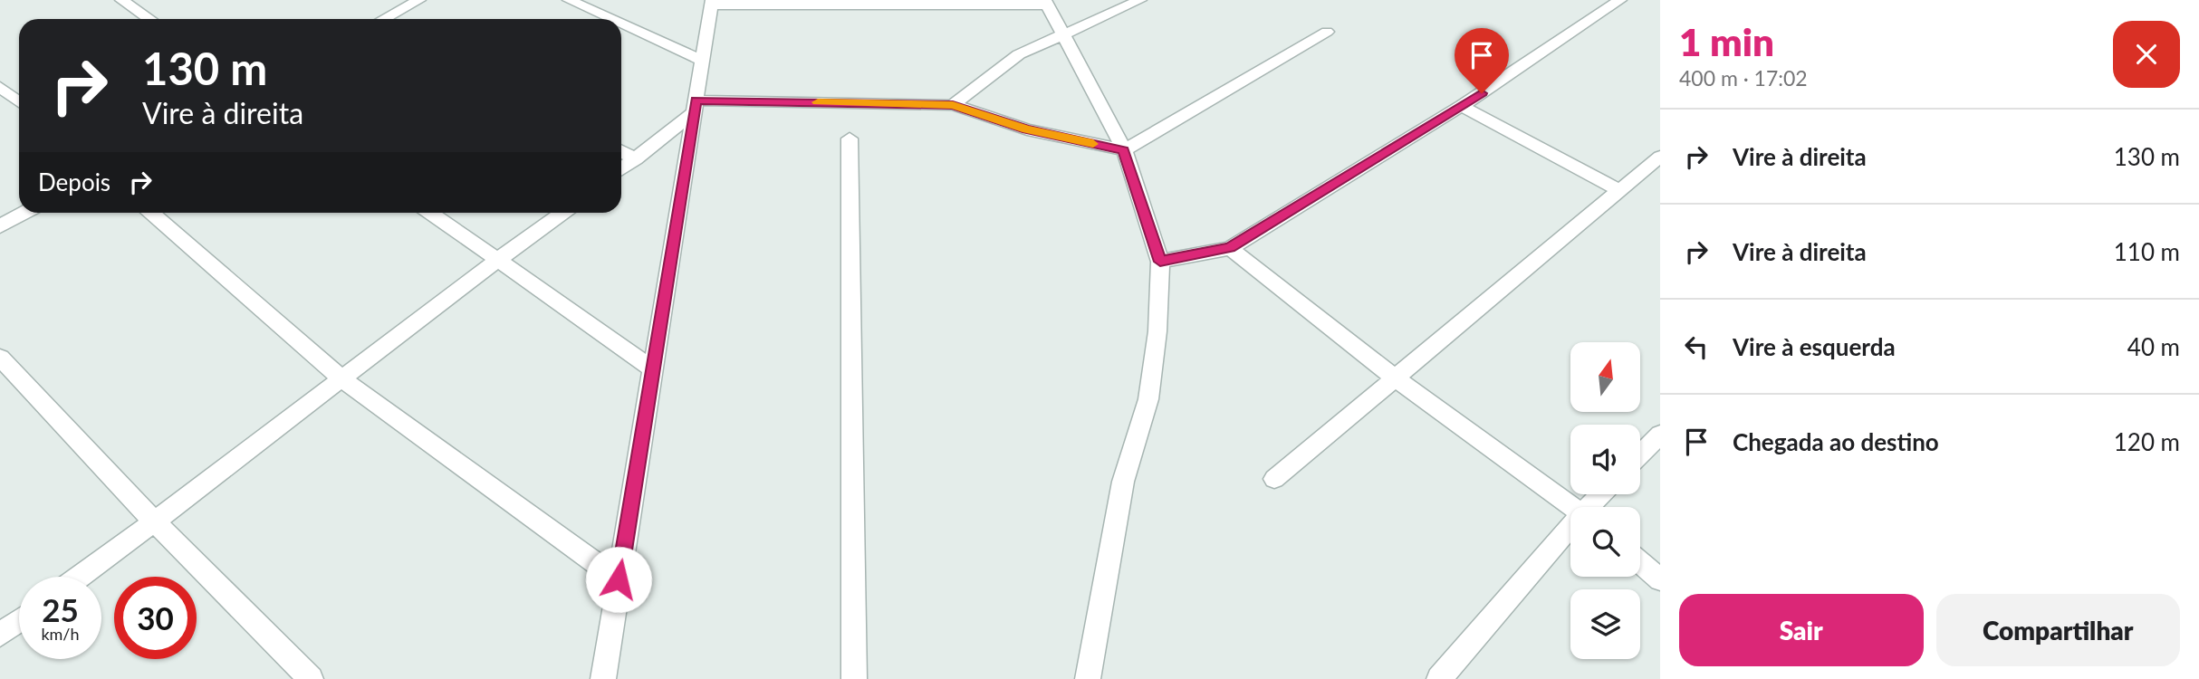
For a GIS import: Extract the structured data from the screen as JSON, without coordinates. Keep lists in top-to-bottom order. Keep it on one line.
{"north":"top","page":{"heading":["1 min","400 m · 17:02"],"turn":["130 m","Vire à direita"],"list":[{"name":"Vire à direita","value":"130 m"},{"name":"Vire à direita","value":"110 m"},{"name":"Vire à esquerda","value":"40 m"},{"name":"Chegada ao destino","value":"120 m"}],"then":"Depois","speed":"25 km/h","limit":"30","buttons":["Sair","Compartilhar"]}}
